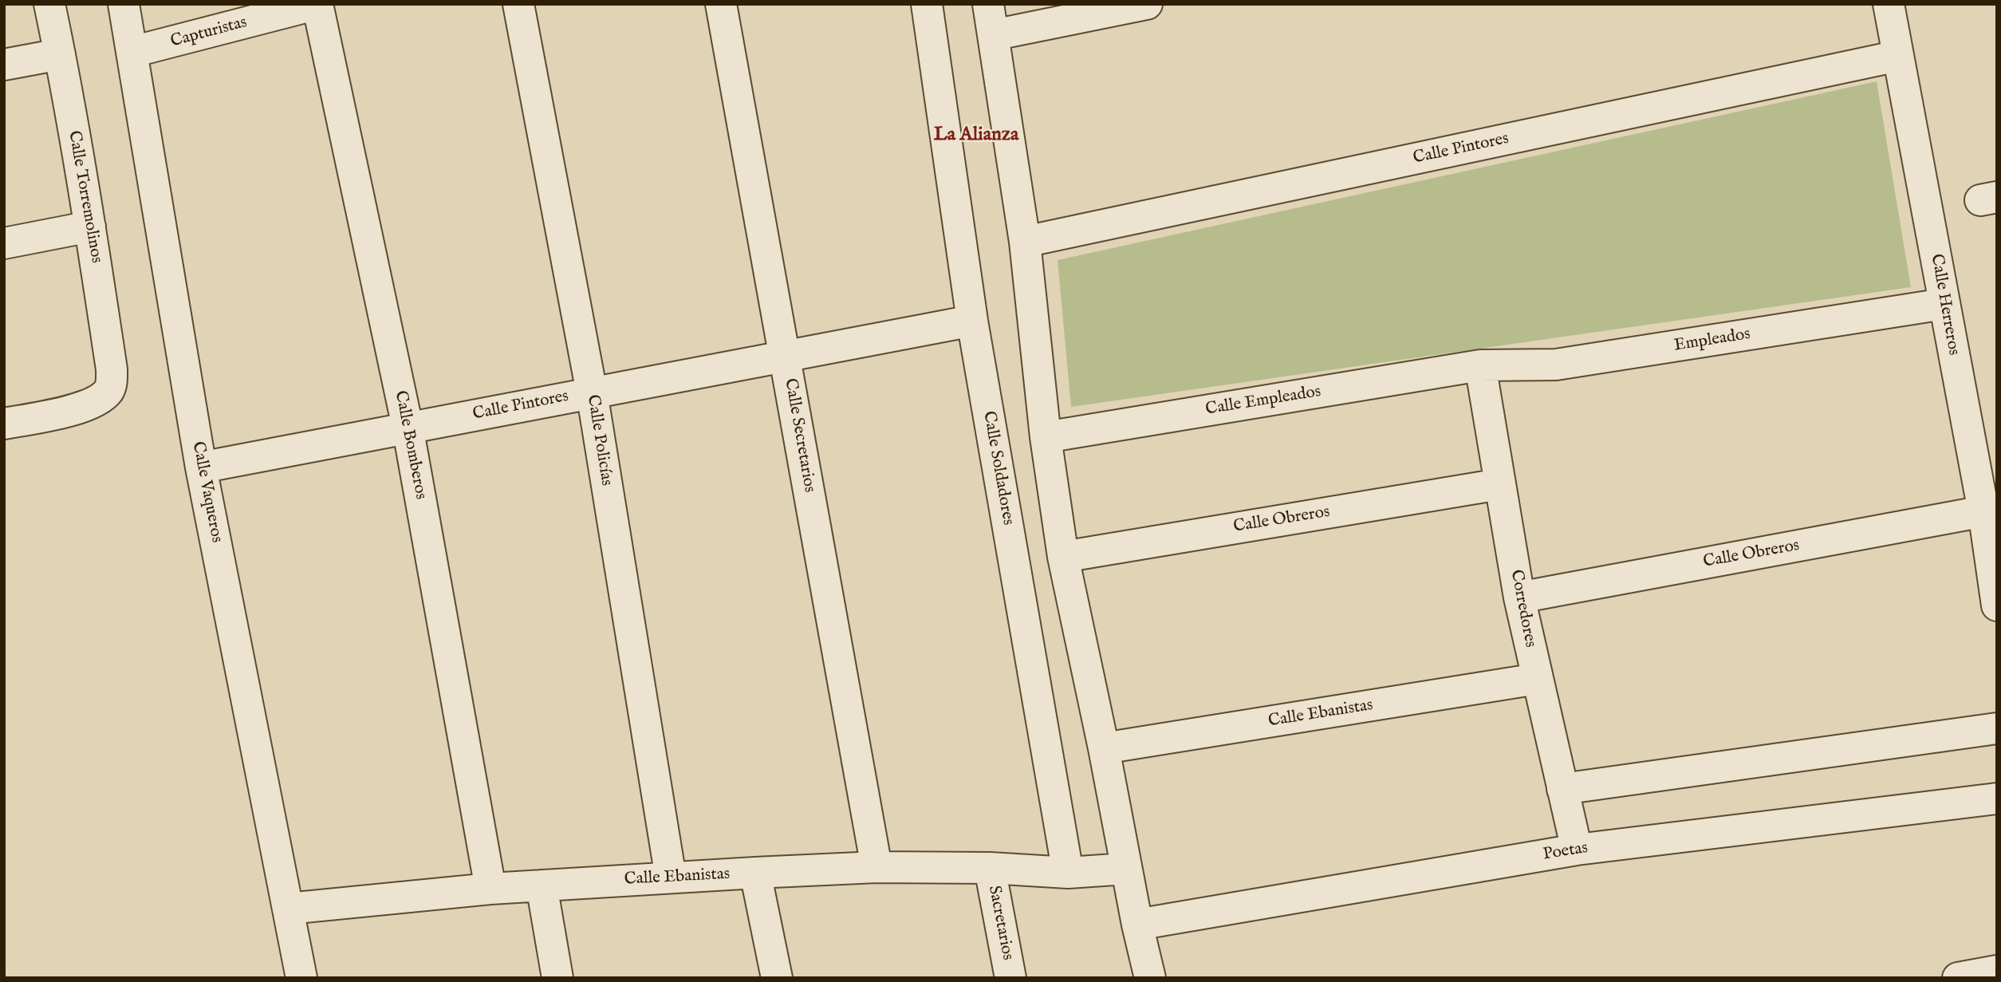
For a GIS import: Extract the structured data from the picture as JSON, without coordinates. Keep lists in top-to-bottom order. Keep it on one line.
{"streets":{"street":["Capturistas","Calle Pintores","Calle Torremolinos","Calle Herreros","Empleados","Calle Empleados","Calle Secretarios","Calle Policías","Calle Bomberos","Calle Soldadores","Calle Vaqueros","Calle Obreros","Corredores","Calle Ebanistas","Poetas","Sacretarios"]},"crossings":[["Capturistas","Calle Bomberos"],["Capturistas","Calle Vaqueros"],["Calle Pintores","Calle Herreros"],["Calle Pintores","Calle Secretarios"],["Calle Pintores","Calle Policías"],["Calle Pintores","Calle Bomberos"],["Calle Pintores","Calle Soldadores"],["Calle Pintores","Calle Vaqueros"],["Calle Herreros","Empleados"],["Calle Herreros","Calle Obreros"],["Empleados","Calle Empleados"],["Empleados","Corredores"],["Calle Empleados","Corredores"],["Calle Secretarios","Calle Ebanistas"],["Calle Policías","Calle Ebanistas"],["Calle Bomberos","Calle Ebanistas"],["Calle Soldadores","Calle Ebanistas"],["Calle Vaqueros","Calle Ebanistas"],["Calle Obreros","Corredores"],["Corredores","Calle Ebanistas"],["Corredores","Poetas"],["Calle Ebanistas","Sacretarios"]],"districts":["La Alianza"]}
